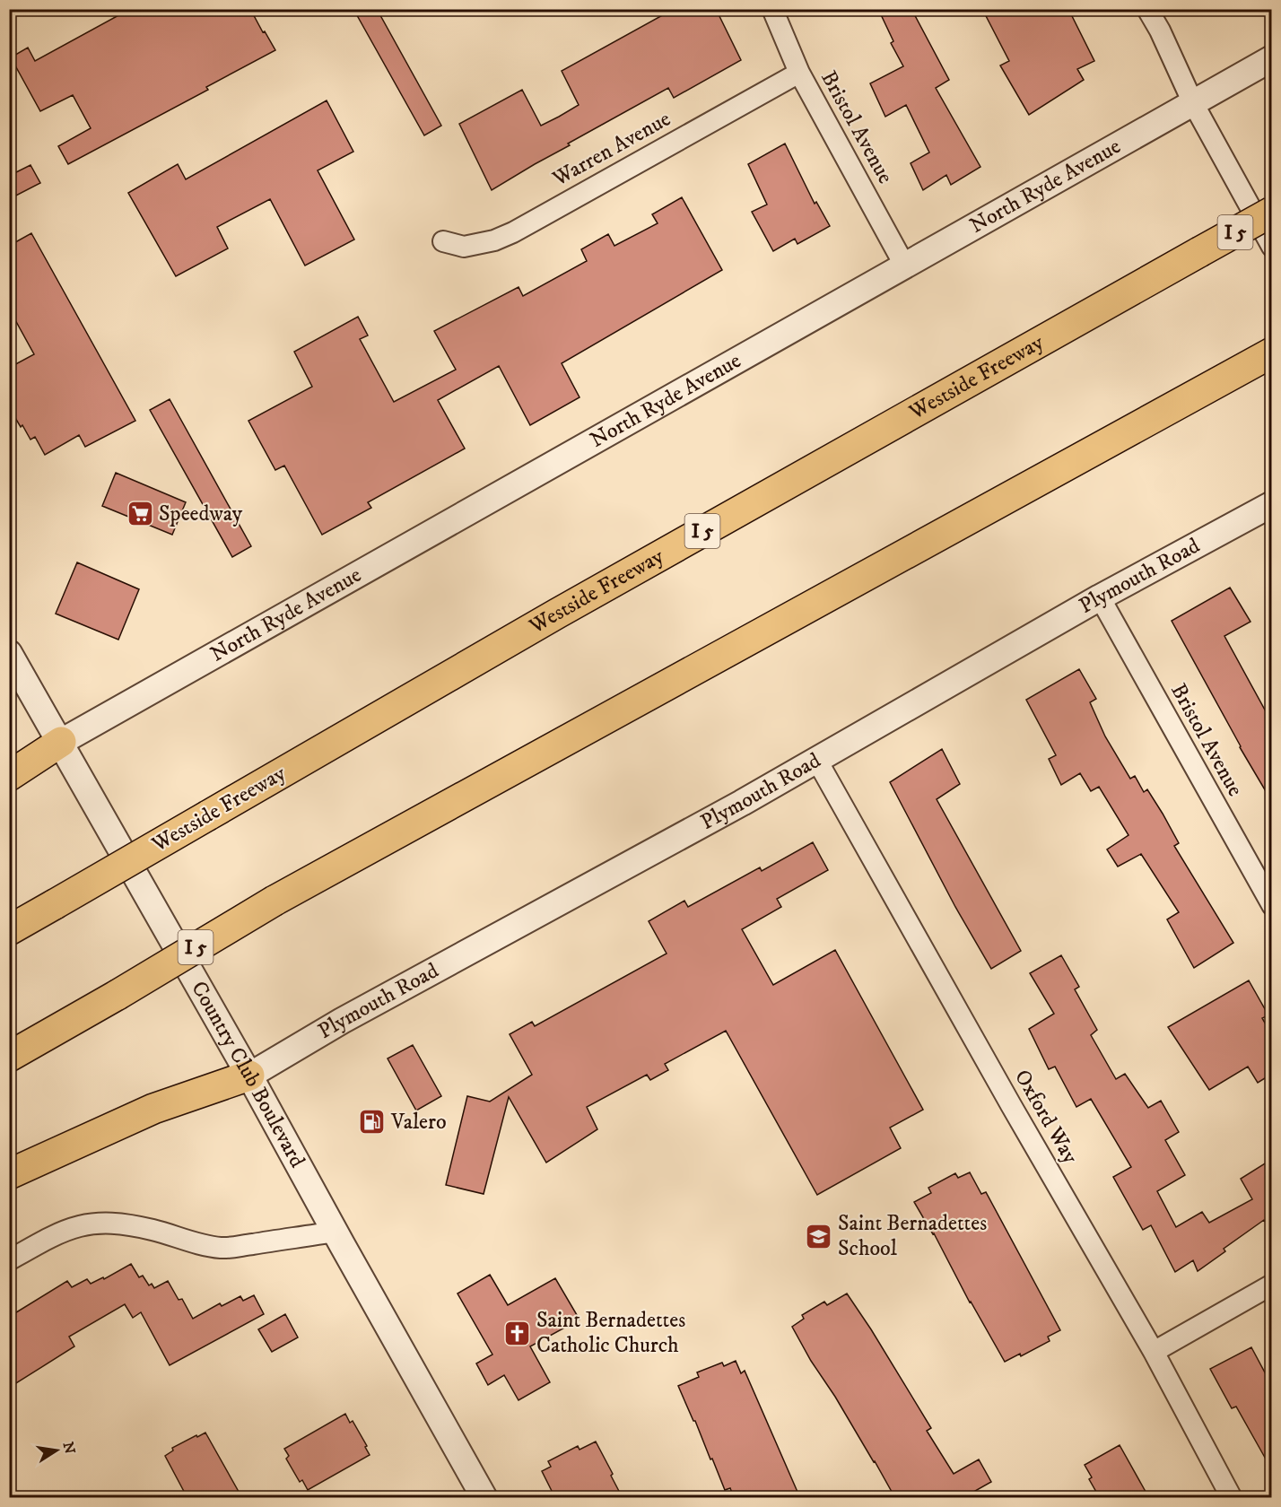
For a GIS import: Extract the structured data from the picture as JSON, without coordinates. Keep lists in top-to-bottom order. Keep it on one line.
{"streets":{"highway":["I 5","Westside Freeway"],"street":["Bristol Avenue","Warren Avenue","North Ryde Avenue","Plymouth Road","Country Club Boulevard","Oxford Way"]},"crossings":[["Bristol Avenue","Warren Avenue"],["Bristol Avenue","North Ryde Avenue"],["Bristol Avenue","Plymouth Road"],["North Ryde Avenue","Country Club Boulevard"],["Plymouth Road","Country Club Boulevard"],["Plymouth Road","Oxford Way"]],"places":{"supermarket":["Speedway"],"fuel station":["Valero"],"school or university":["Saint Bernadettes School"],"church":["Saint Bernadettes Catholic Church"]},"north":"right"}
